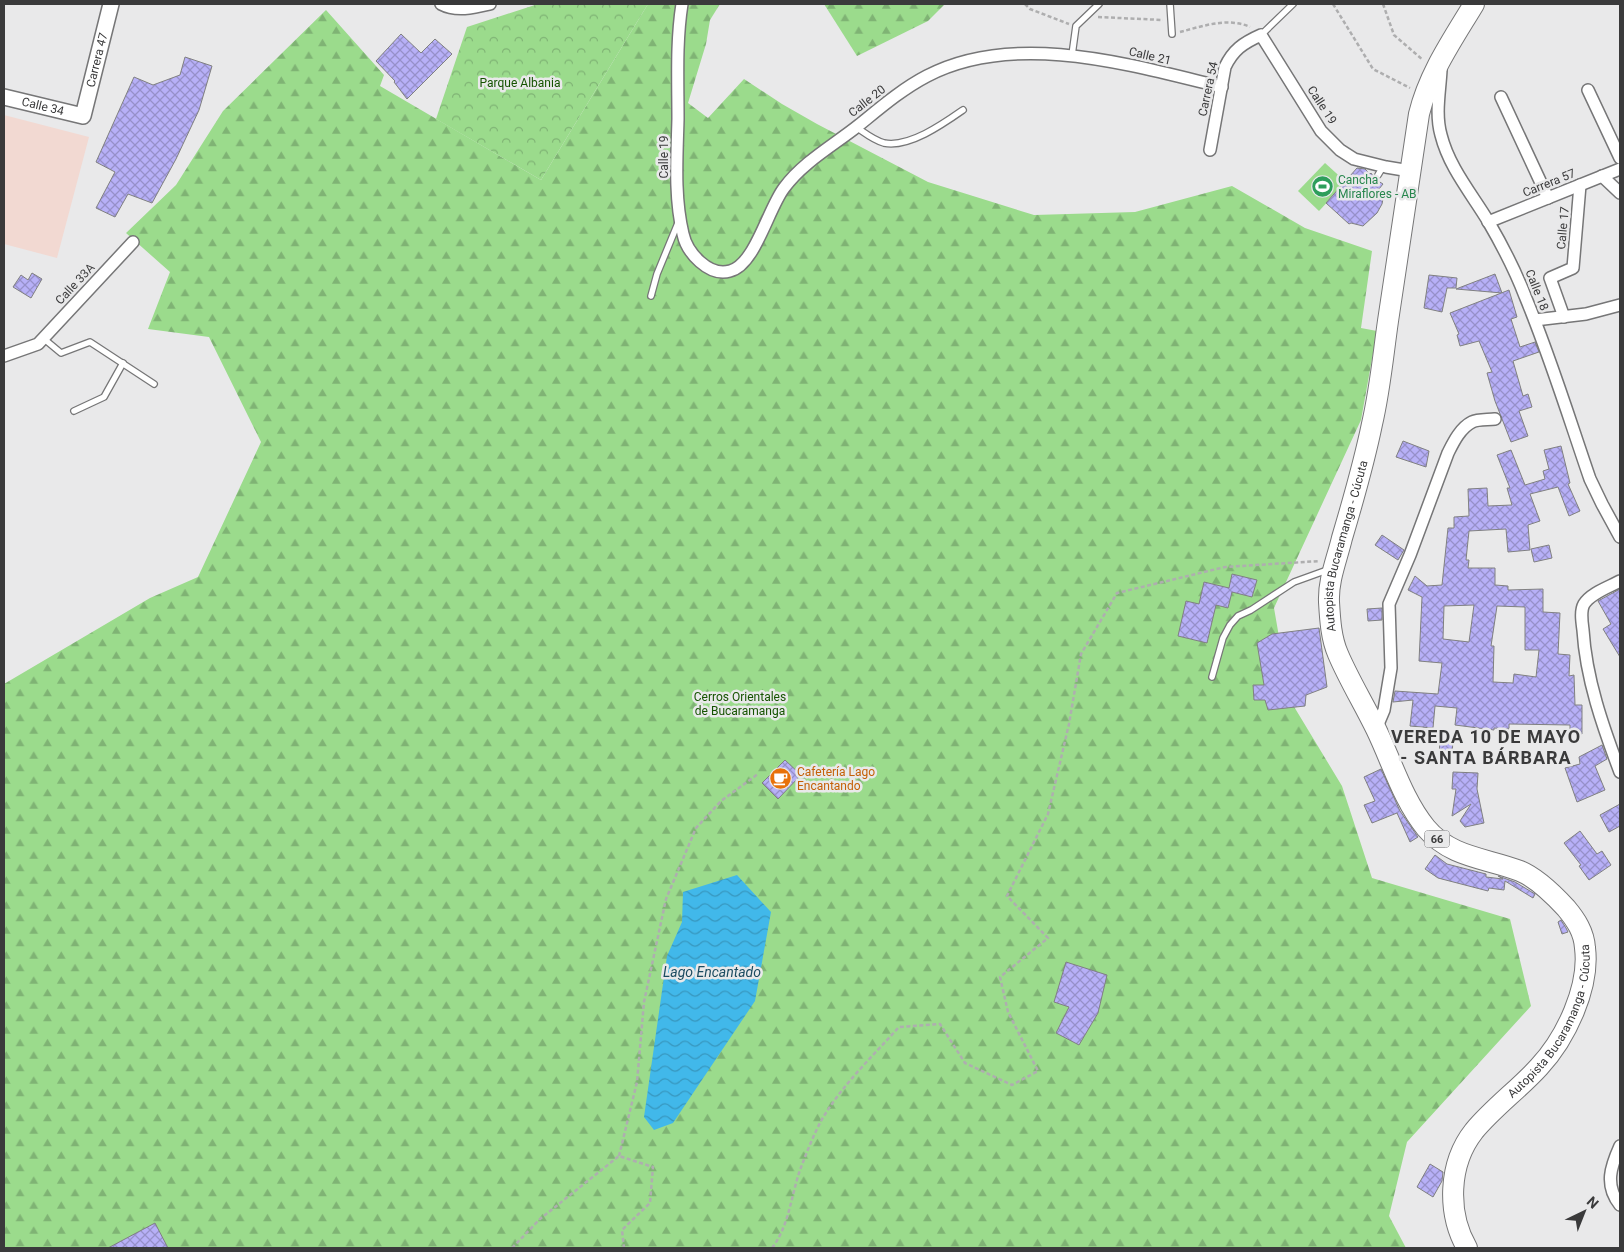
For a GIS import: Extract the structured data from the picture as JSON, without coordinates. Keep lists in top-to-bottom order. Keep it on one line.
{"streets":{"highway":["Autopista Bucaramanga - Cúcuta","66"],"street":["Calle 21","Carrera 47","Carrera 54","Calle 20","Calle 19","Calle 34","Carrera 57","Calle 17","Calle 33A","Calle 18"]},"crossings":[["Calle 21","Carrera 54"],["Calle 21","Calle 20"],["Carrera 47","Calle 34"],["Carrera 54","Calle 19"],["Calle 20","Calle 19"],["Calle 19","Autopista Bucaramanga - Cúcuta"],["Carrera 57","Calle 17"],["Carrera 57","Calle 18"],["Calle 18","Autopista Bucaramanga - Cúcuta"]],"districts":["VEREDA 10 DE MAYO - SANTA BÁRBARA"],"water":["Lago Encantado"],"parks":["Parque Albania","Cerros Orientales de Bucaramanga"],"places":{"sports":["Cancha Miraflores - AB"],"cafe":["Cafetería Lago Encantando"]},"north":"top right"}
